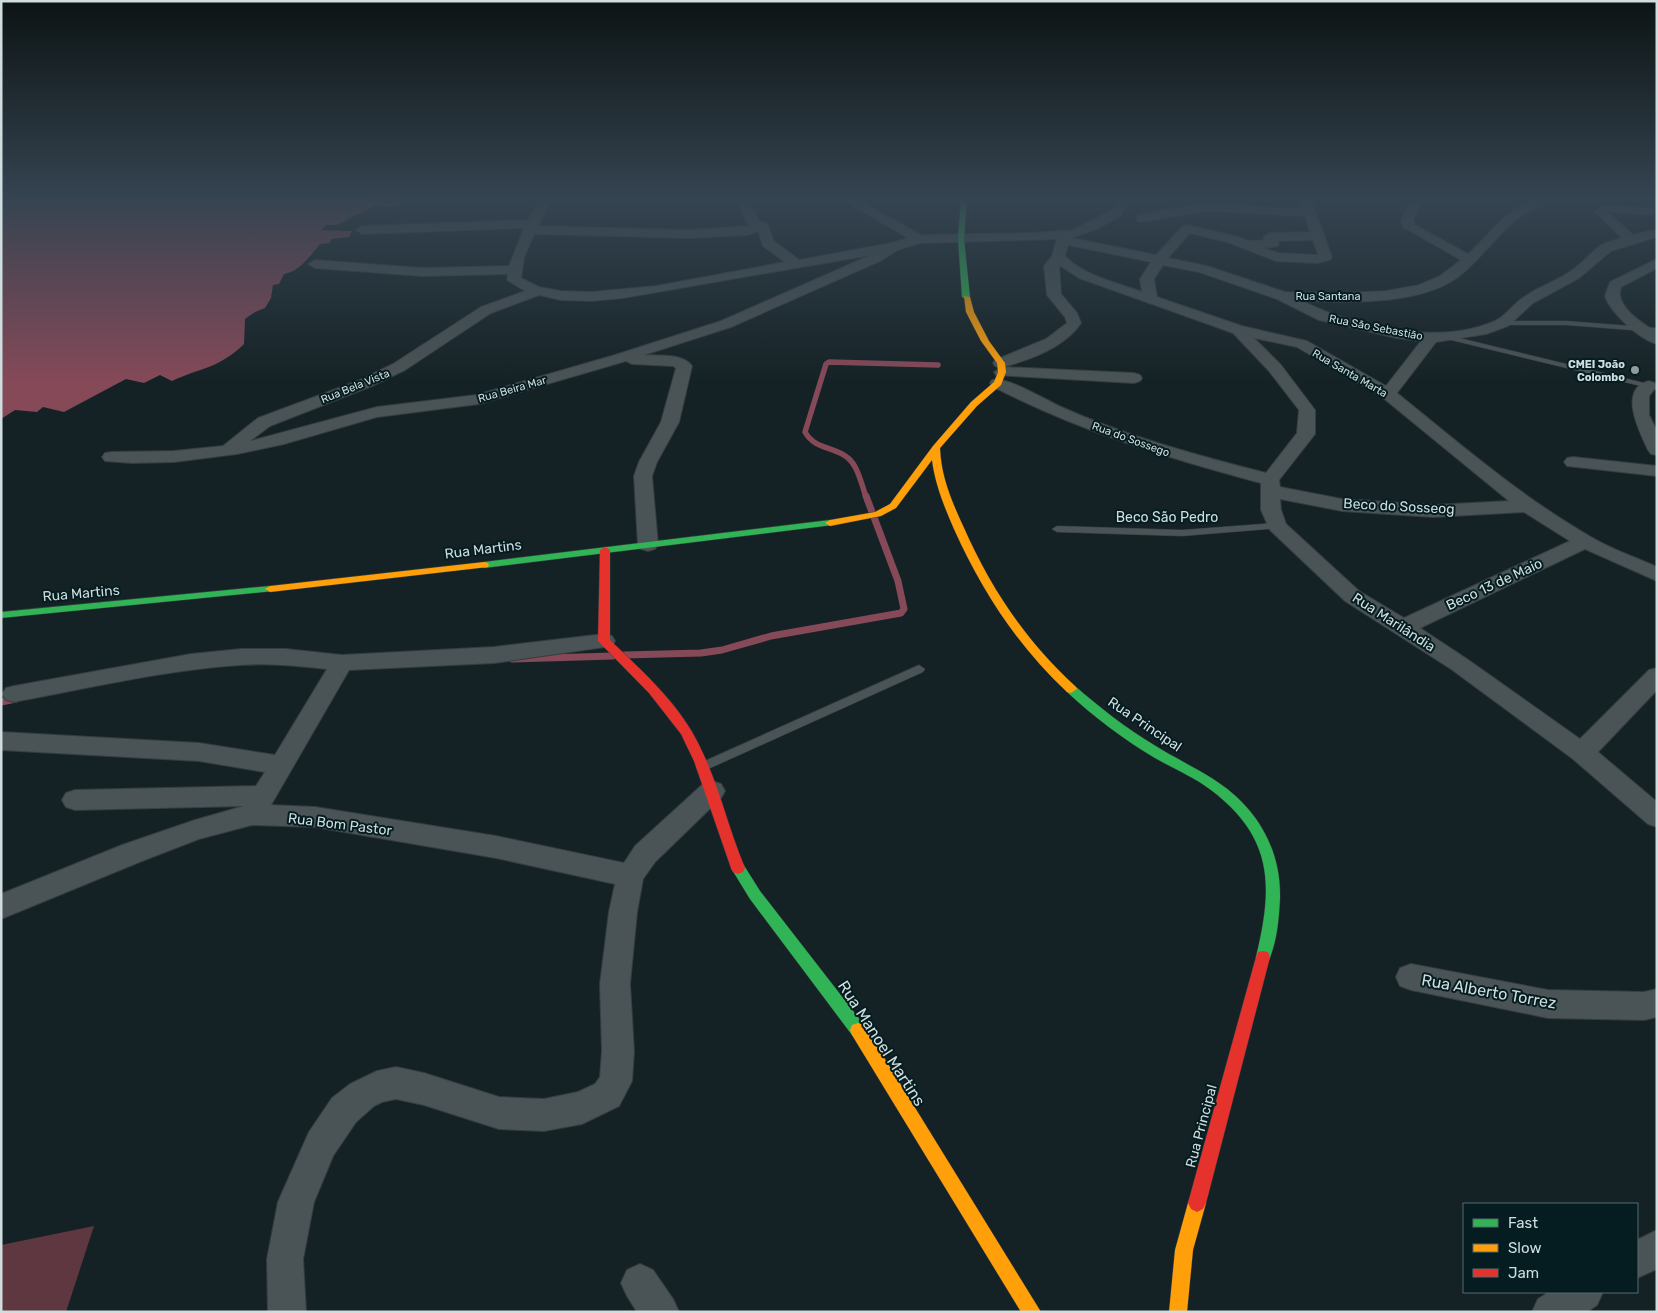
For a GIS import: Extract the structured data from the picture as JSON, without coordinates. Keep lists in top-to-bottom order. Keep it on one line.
{"streets":{"street":["Rua Santana","Rua São Sebastião","Rua Santa Marta","Rua Bela Vista","Rua Beira Mar","Rua do Sossego","Beco do Sosseog","Rua Martins","Beco 13 de Maio","Rua Marilândia","Rua Principal","Rua Bom Pastor","Rua Alberto Torrez","Rua Manoel Martins"],"lane":["Beco São Pedro"]},"crossings":[["Rua Santana","Rua São Sebastião"],["Rua Santa Marta","Beco do Sosseog"],["Rua Santa Marta","Beco 13 de Maio"],["Rua Bela Vista","Rua Beira Mar"],["Rua do Sossego","Beco do Sosseog"],["Beco São Pedro","Rua Marilândia"],["Rua Martins","Rua Principal"],["Beco 13 de Maio","Rua Marilândia"]],"places":["CMEI João Colombo"],"legend":["Fast","Slow","Jam"]}
